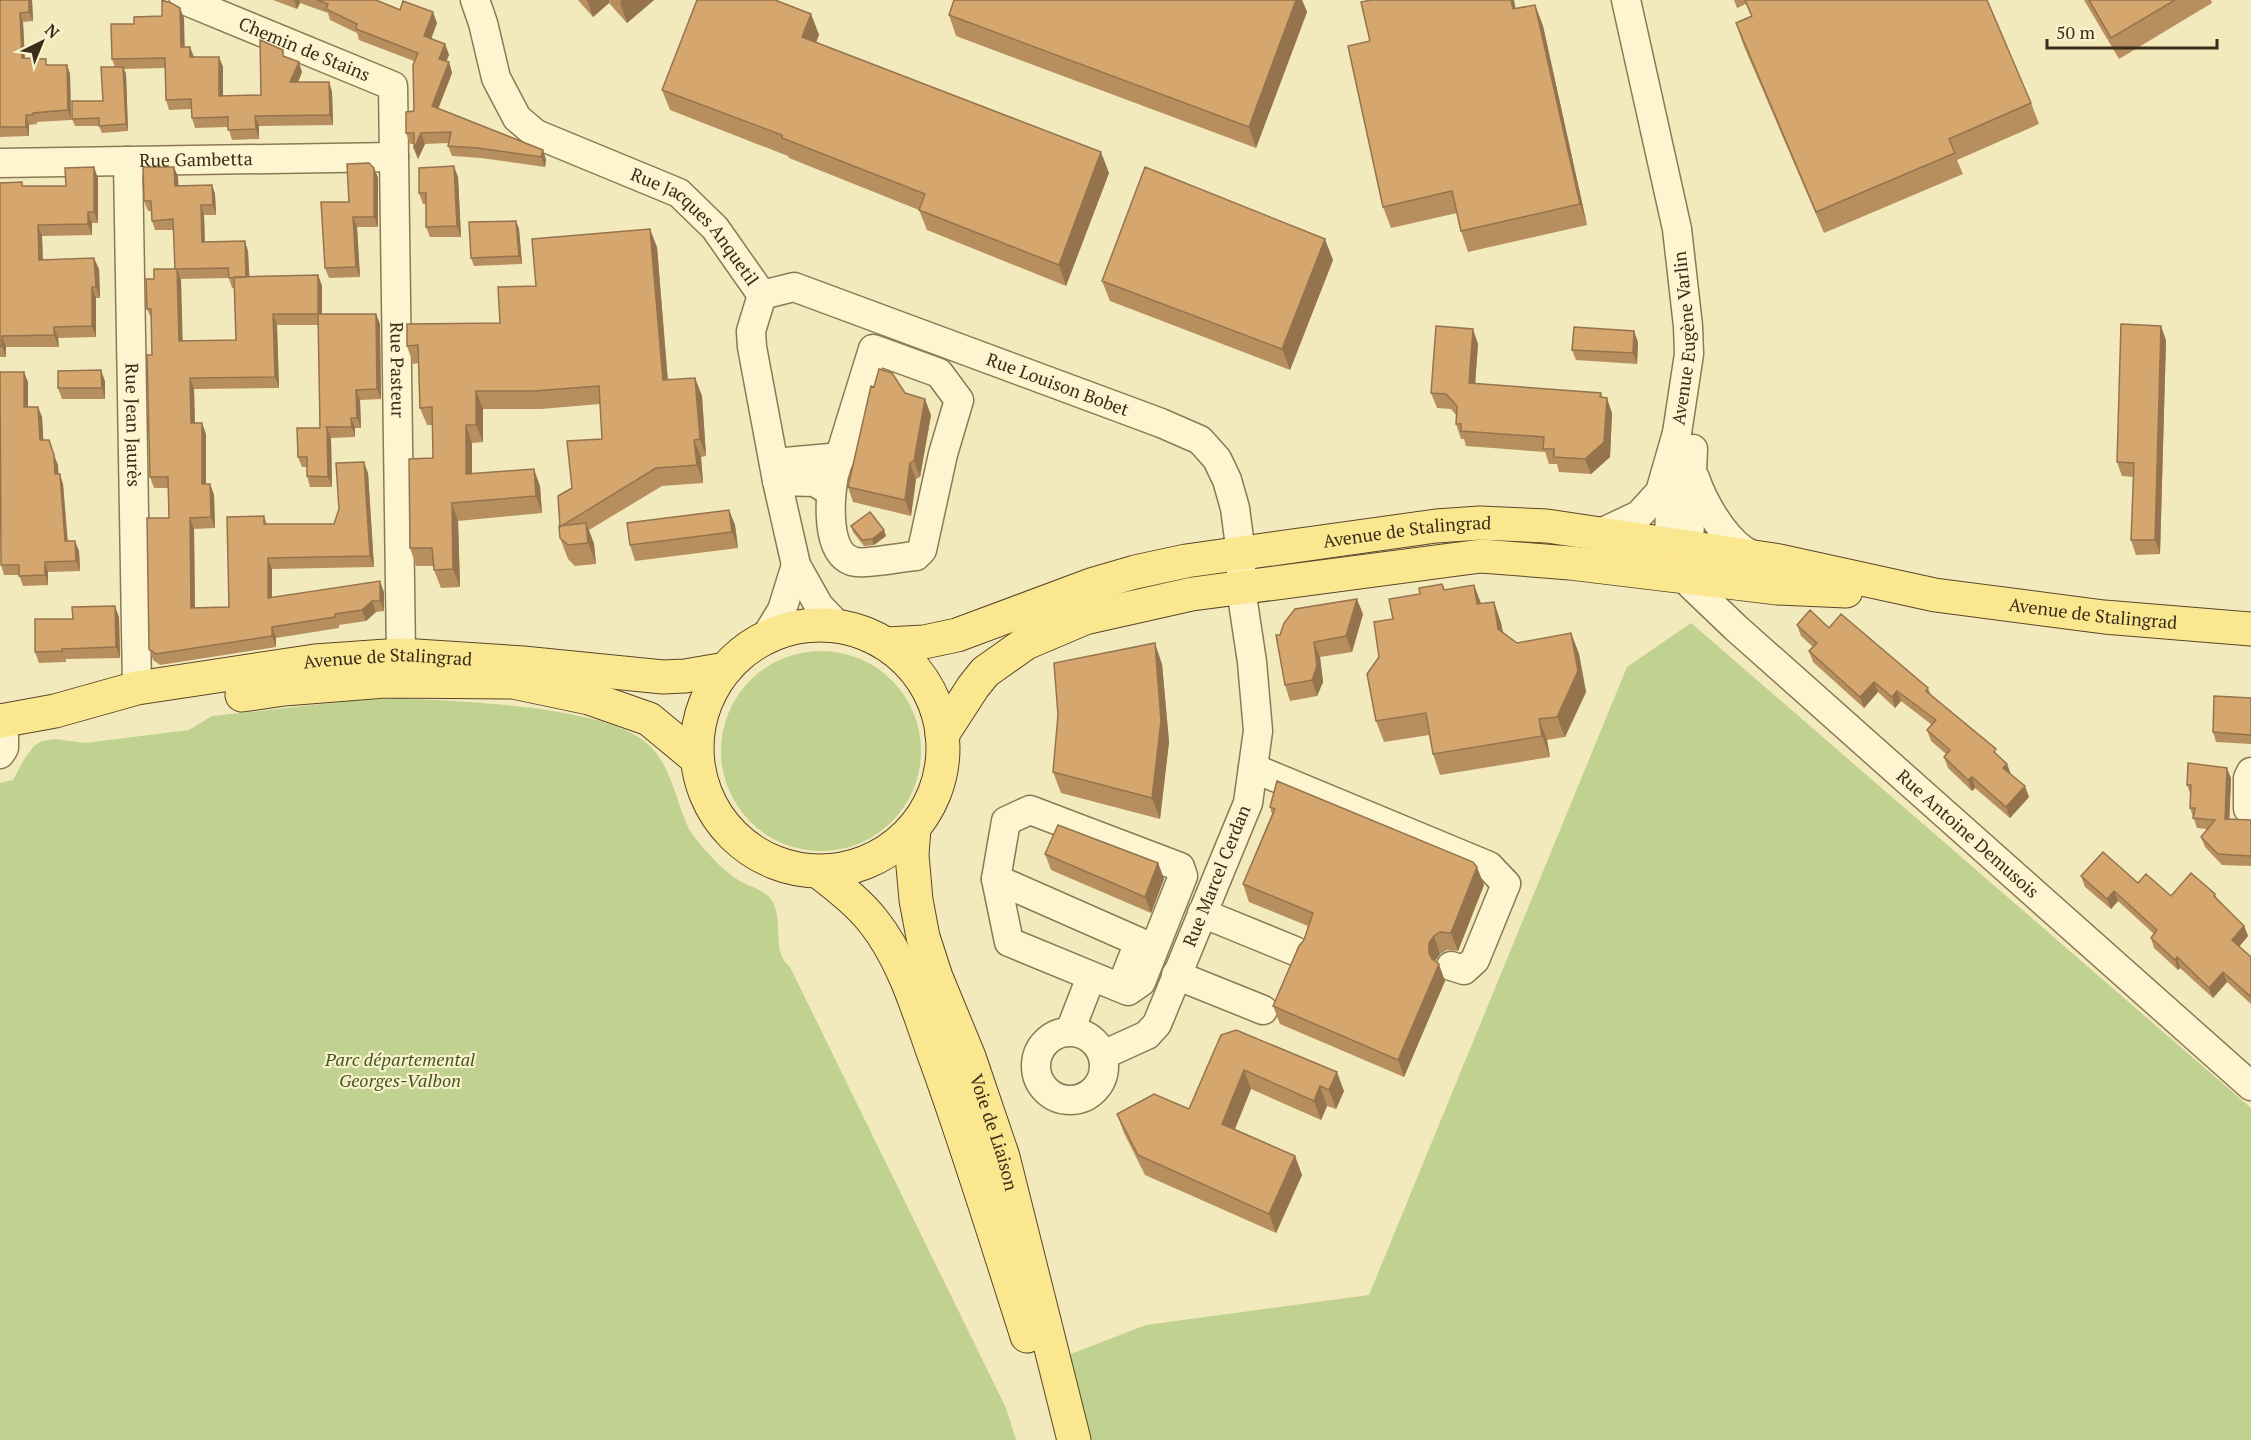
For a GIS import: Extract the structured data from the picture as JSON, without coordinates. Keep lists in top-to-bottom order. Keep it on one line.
{"streets":{"main road":["Avenue de Stalingrad","Voie de Liaison"],"street":["Chemin de Stains","Rue Gambetta","Rue Jacques Anquetil","Avenue Eugène Varlin","Rue Pasteur","Rue Louison Bobet","Rue Jean Jaurès","Rue Antoine Demusois","Rue Marcel Cerdan"]},"crossings":[["Chemin de Stains","Rue Pasteur"],["Rue Gambetta","Rue Pasteur"],["Rue Gambetta","Rue Jean Jaurès"],["Rue Jacques Anquetil","Rue Louison Bobet"],["Avenue Eugène Varlin","Avenue de Stalingrad"],["Rue Pasteur","Avenue de Stalingrad"],["Rue Louison Bobet","Avenue de Stalingrad"],["Rue Louison Bobet","Rue Marcel Cerdan"],["Rue Jean Jaurès","Avenue de Stalingrad"],["Avenue de Stalingrad","Rue Antoine Demusois"],["Avenue de Stalingrad","Rue Marcel Cerdan"]],"parks":["Parc départemental Georges-Valbon"],"scale_bar":"50 m","north":"top right"}
